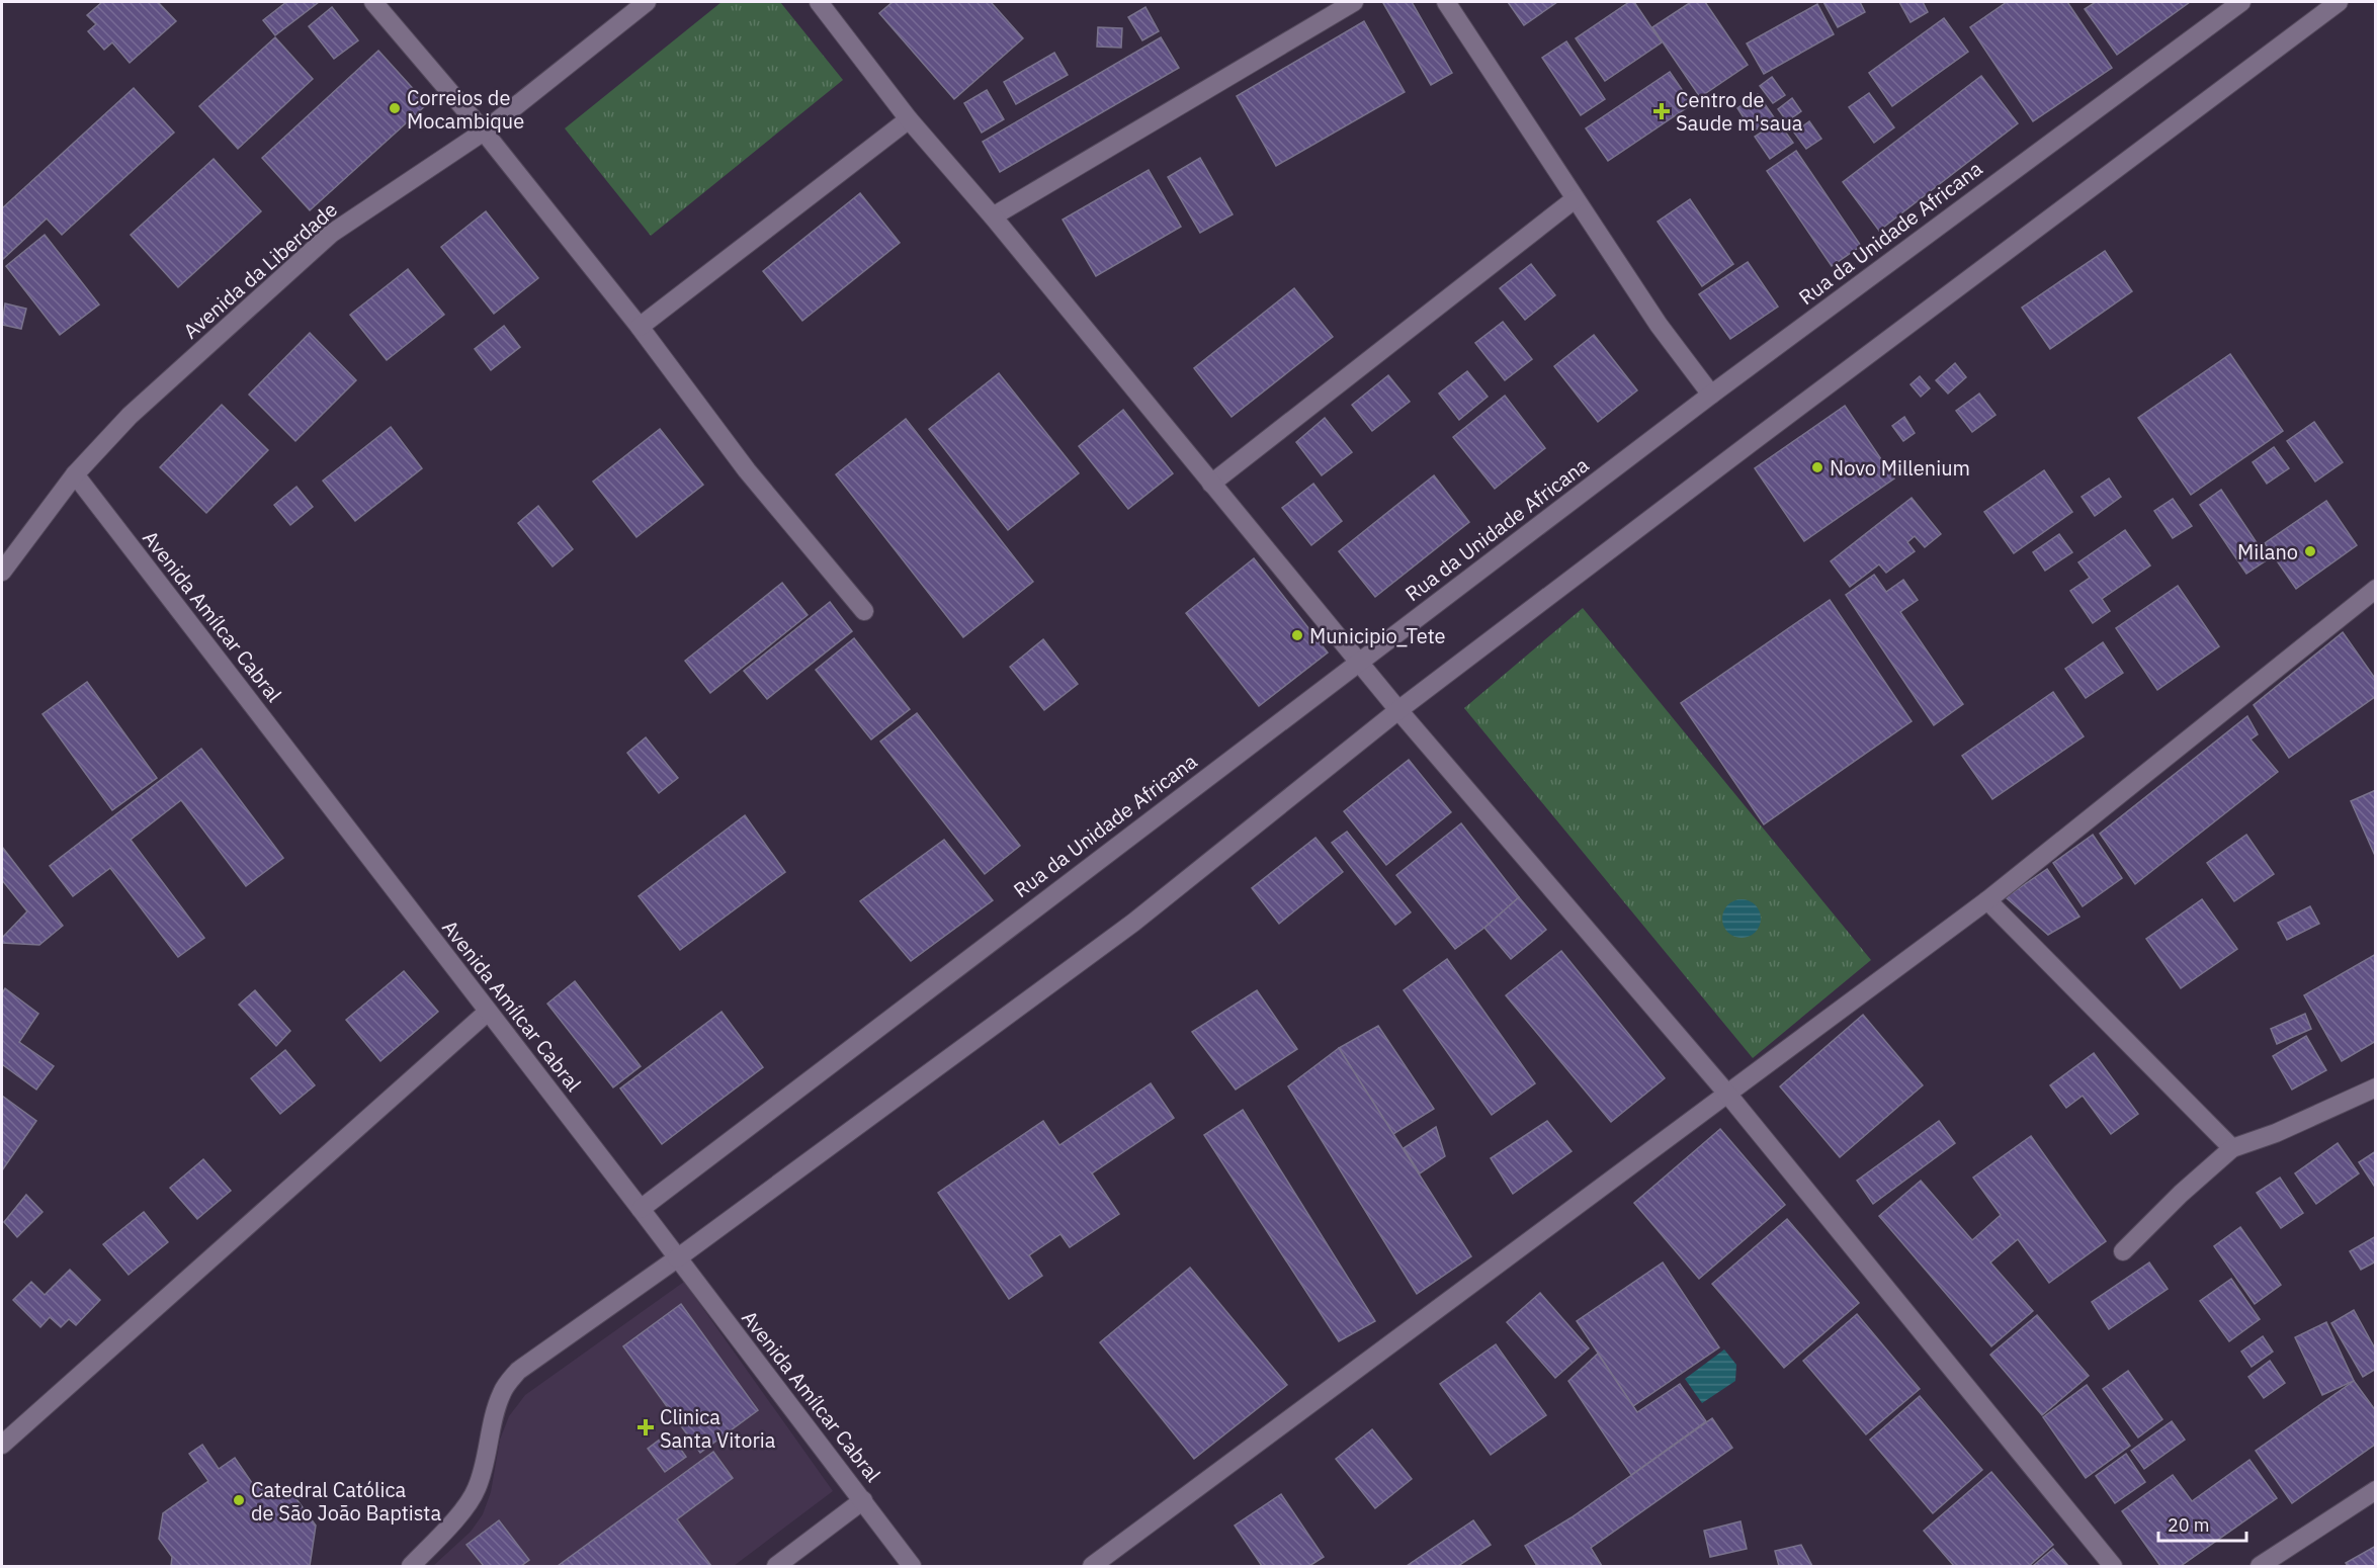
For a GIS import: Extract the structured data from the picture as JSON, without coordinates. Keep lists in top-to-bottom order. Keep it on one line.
{"streets":{"street":["Rua da Unidade Africana","Avenida da Liberdade","Avenida Amílcar Cabral"]},"crossings":[["Rua da Unidade Africana","Avenida Amílcar Cabral"],["Avenida da Liberdade","Avenida Amílcar Cabral"]],"places":{"other":["Correios de Mocambique","Novo Millenium","Milano","Municipio_Tete","Catedral Católica de São João Baptista"],"health":["Centro de Saude m'saua","Clinica Santa Vitoria"]},"scale_bar":"20 m"}
